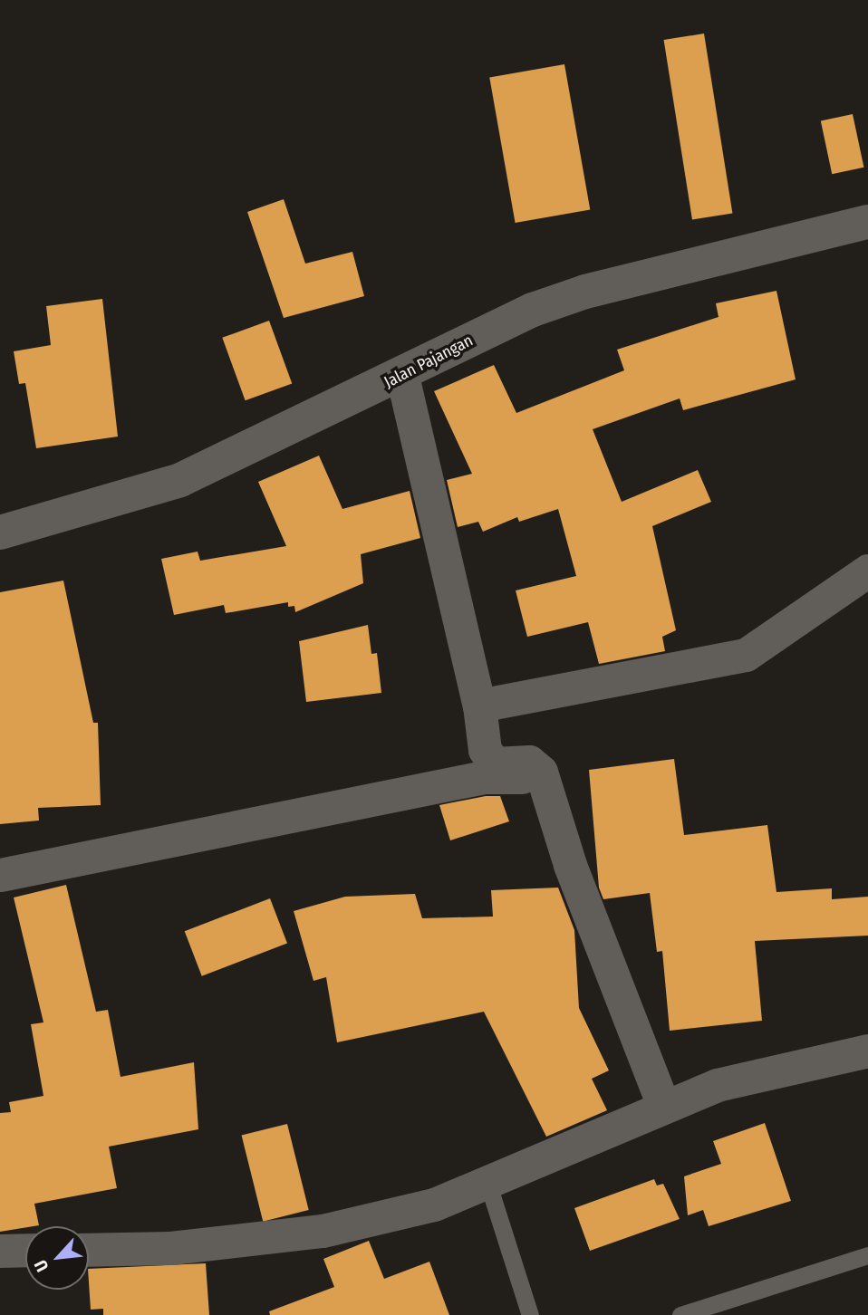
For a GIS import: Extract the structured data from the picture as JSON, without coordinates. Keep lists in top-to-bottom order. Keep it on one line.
{"streets":{"main road":["Jalan Pajangan"]},"north":"bottom left"}
